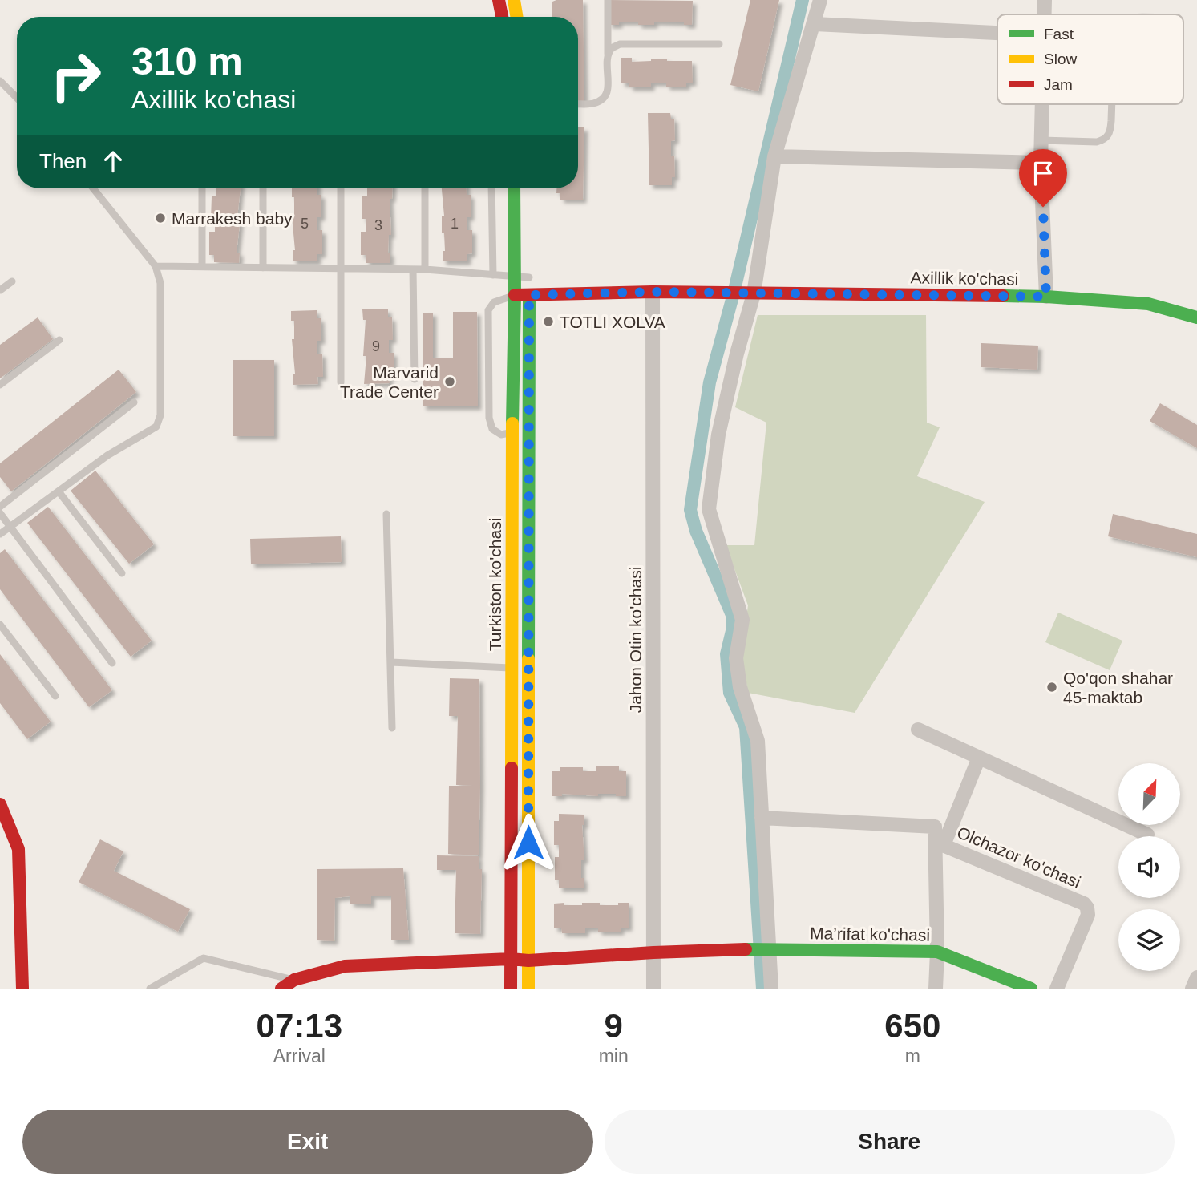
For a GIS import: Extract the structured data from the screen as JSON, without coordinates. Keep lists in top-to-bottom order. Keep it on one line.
{"streets":{"street":["Axillik ko'chasi","Turkiston ko'chasi","Jahon Otin ko'chasi","Olchazor ko'chasi","Ma’rifat ko'chasi"]},"crossings":[["Axillik ko'chasi","Jahon Otin ko'chasi"],["Jahon Otin ko'chasi","Ma’rifat ko'chasi"]],"places":["Marrakesh baby","TOTLI XOLVA","Marvarid Trade Center","Qo'qon shahar 45-maktab"],"house_numbers":["5","1","3","9"],"legend":["Fast","Slow","Jam"],"north":"top right","page":{"turn":["310 m","Axillik ko'chasi"],"then":"Then","eta":["07:13","Arrival","9","min","650","m"],"buttons":["Exit","Share"]}}
